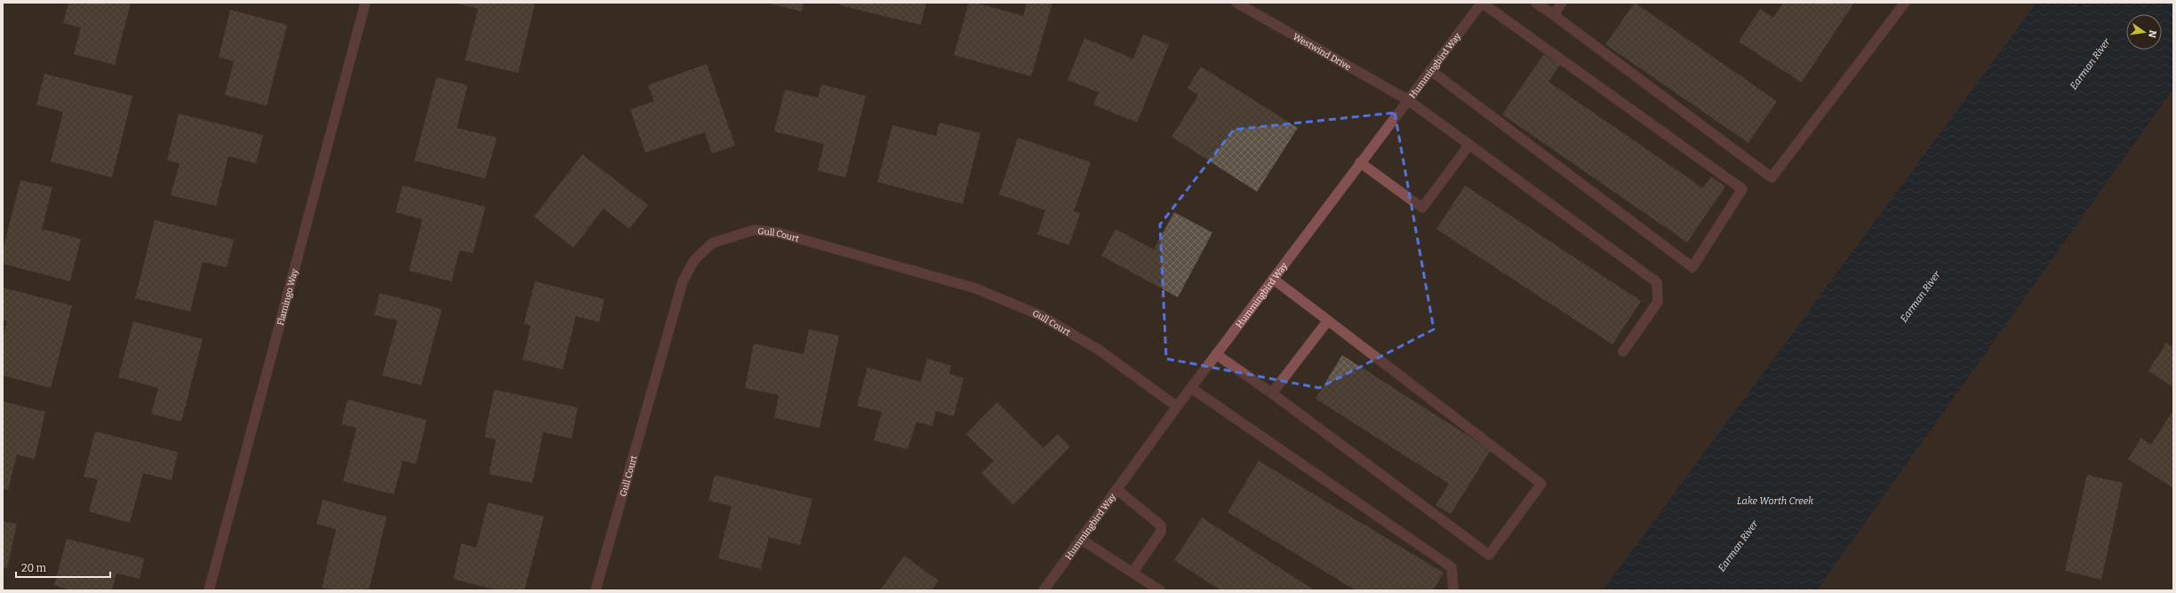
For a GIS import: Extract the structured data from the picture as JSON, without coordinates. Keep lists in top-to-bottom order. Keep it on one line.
{"streets":{"street":["Westwind Drive","Hummingbird Way","Gull Court","Flamingo Way"]},"crossings":[["Westwind Drive","Hummingbird Way"],["Hummingbird Way","Gull Court"]],"water":["Earman River","Lake Worth Creek"],"scale_bar":"20 m","north":"right"}
